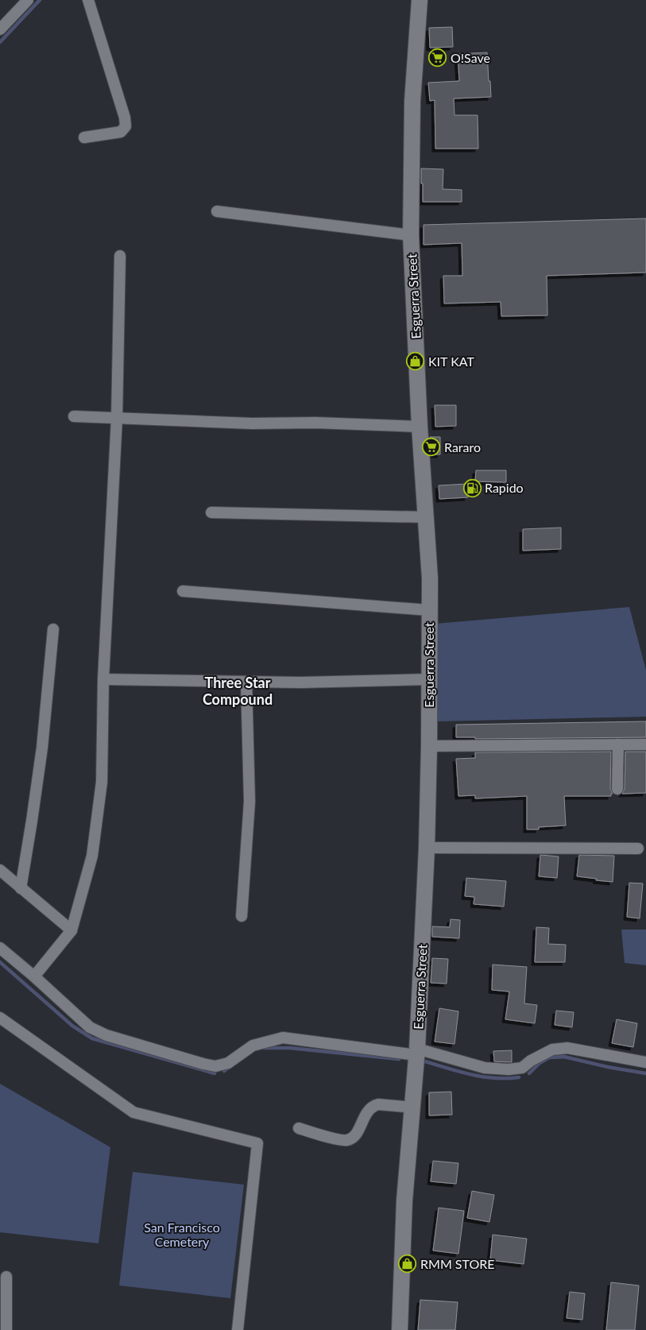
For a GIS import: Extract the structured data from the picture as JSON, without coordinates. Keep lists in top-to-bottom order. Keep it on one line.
{"streets":{"main road":["Esguerra Street"]},"districts":["Three Star Compound"],"parks":["San Francisco Cemetery"],"places":{"supermarket":["O!Save","Rararo"],"shop":["KIT KAT","RMM STORE"],"fuel station":["Rapido"]}}
